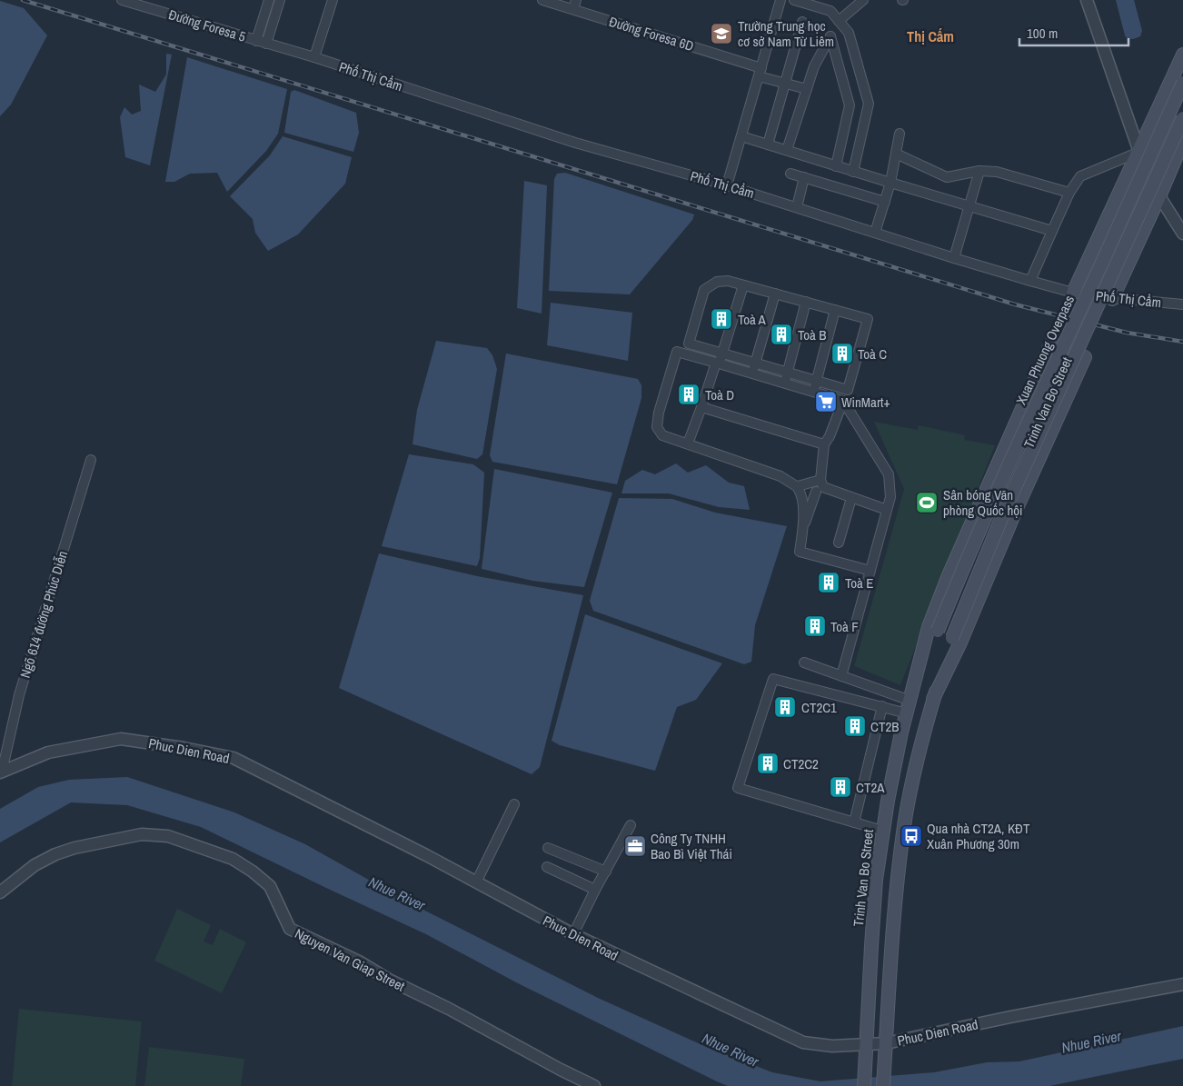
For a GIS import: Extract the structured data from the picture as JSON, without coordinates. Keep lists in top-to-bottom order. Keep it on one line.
{"streets":{"main road":["Xuan Phuong Overpass","Trinh Van Bo Street"],"street":["Đường Foresa 5","Đường Foresa 6D","Phố Thị Cẩm","Ngõ 614 đường Phúc Diễn","Phuc Dien Road","Nguyen Van Giap Street"]},"crossings":[["Đường Foresa 5","Phố Thị Cẩm"],["Xuan Phuong Overpass","Trinh Van Bo Street"],["Trinh Van Bo Street","Phuc Dien Road"],["Ngõ 614 đường Phúc Diễn","Phuc Dien Road"]],"districts":["Thị Cấm"],"water":["Nhue River"],"places":{"school or university":["Trường Trung học cơ sở Nam Từ Liêm"],"building":["Toà A","Toà B","Toà C","Toà D","Toà E","Toà F","CT2C1","CT2B","CT2C2","CT2A"],"supermarket":["WinMart+"],"sports":["Sân bóng Văn phòng Quốc hội"],"bus stop":["Qua nhà CT2A, KĐT Xuân Phương 30m"],"office":["Công Ty TNHH Bao Bì Việt Thái"]},"scale_bar":"100 m"}
